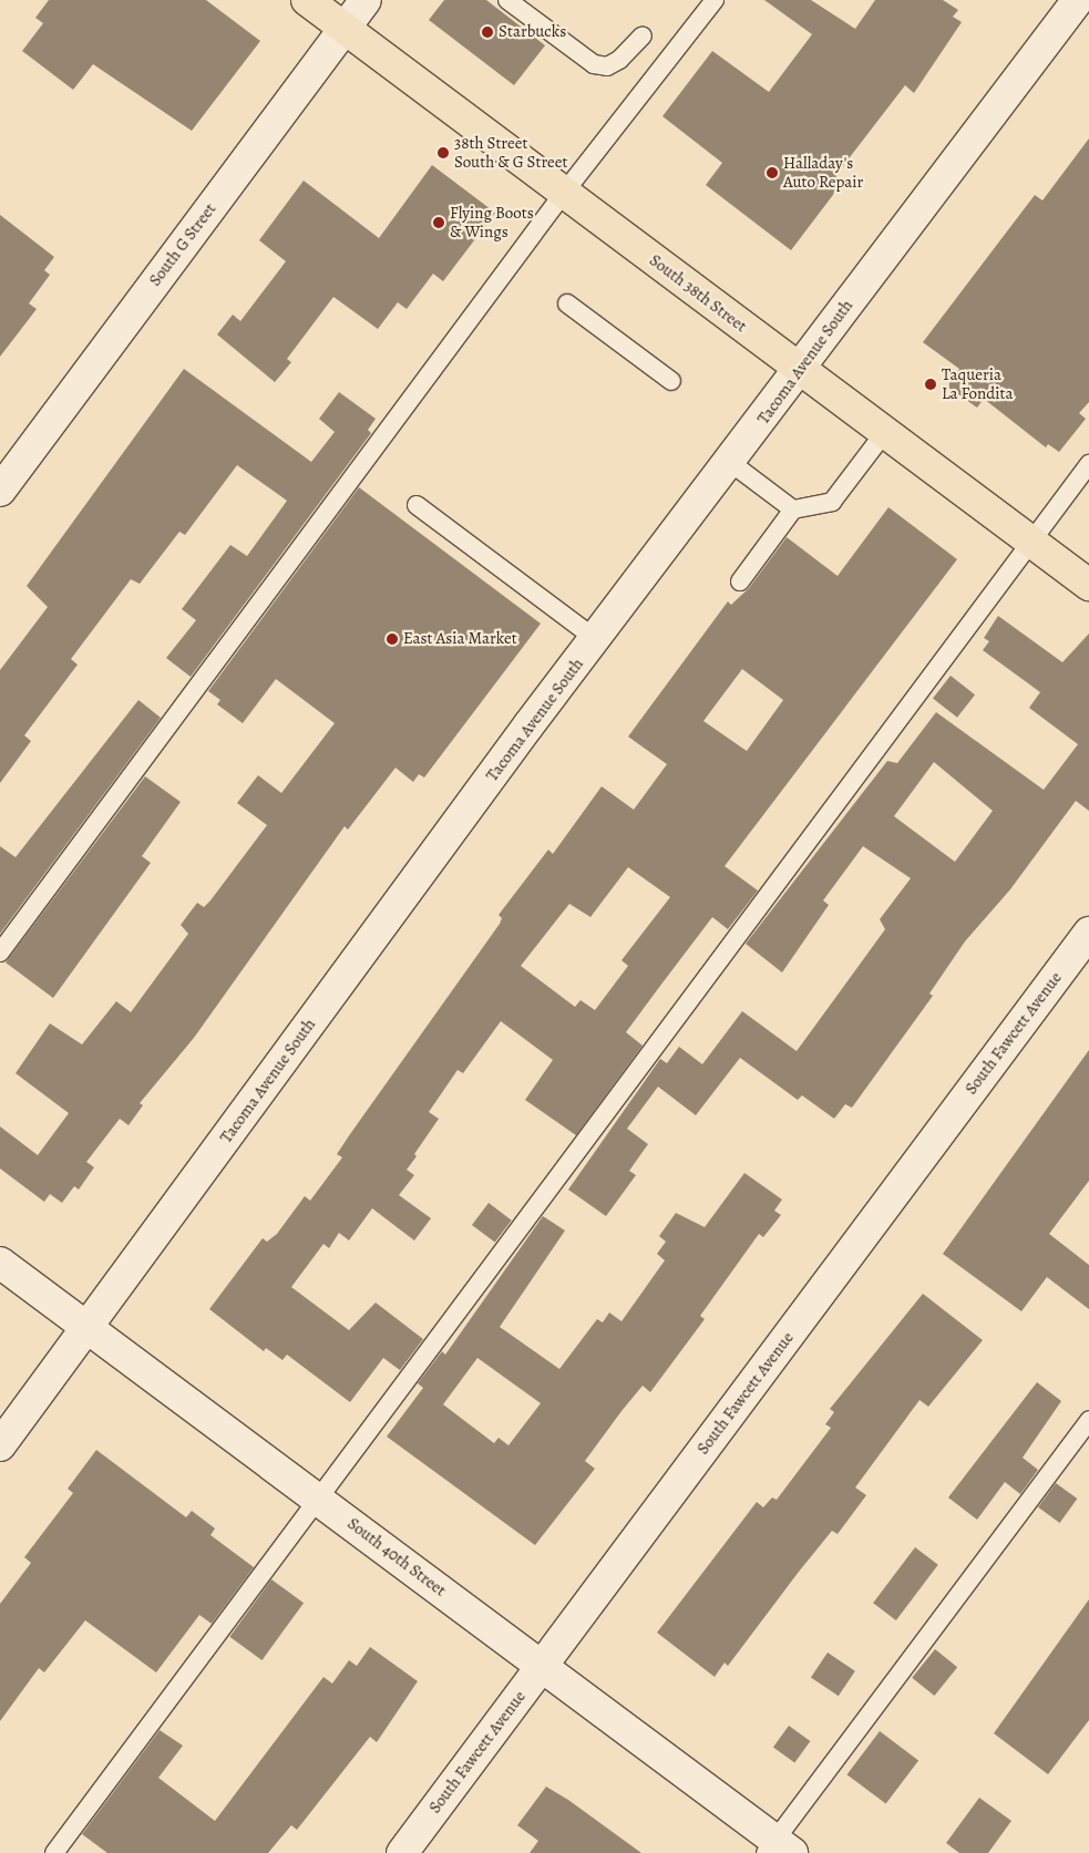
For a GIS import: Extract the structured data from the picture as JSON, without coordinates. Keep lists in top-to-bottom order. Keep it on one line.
{"streets":{"main road":["South 38th Street"],"street":["South G Street","Tacoma Avenue South","South Fawcett Avenue","South 40th Street"]},"crossings":[["South G Street","South 38th Street"],["South 38th Street","Tacoma Avenue South"],["Tacoma Avenue South","South 40th Street"],["South Fawcett Avenue","South 40th Street"]],"places":["Starbucks","38th Street South & G Street","Halladay's Auto Repair","Flying Boots & Wings","Taqueria La Fondita","East Asia Market"]}
